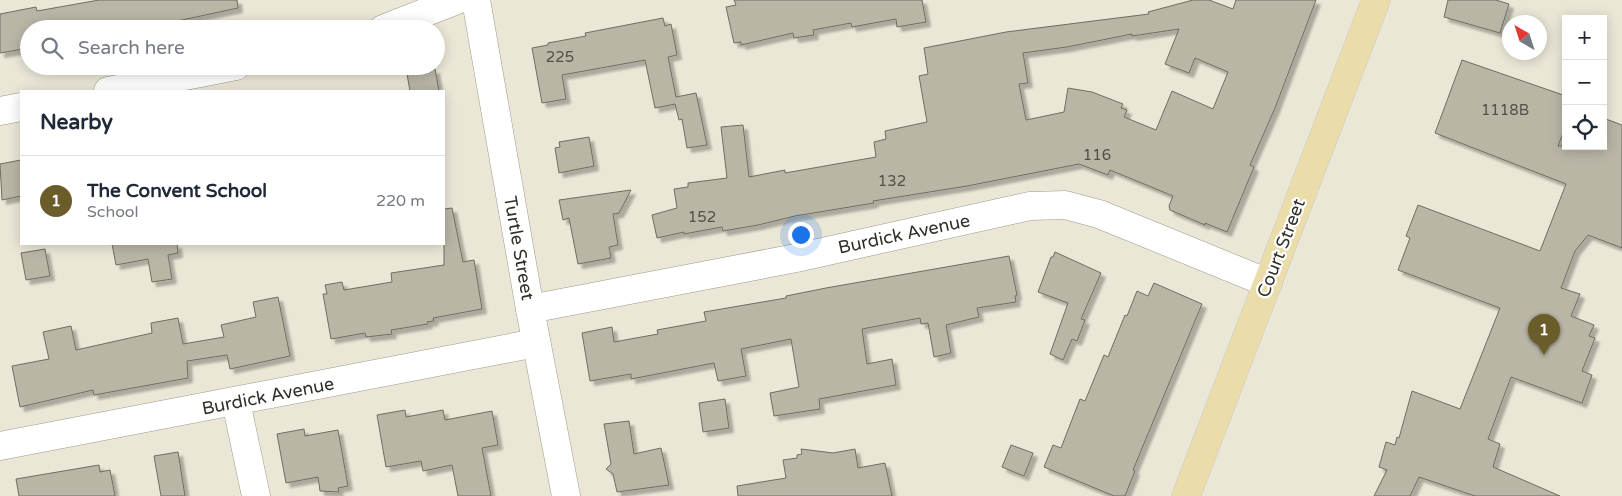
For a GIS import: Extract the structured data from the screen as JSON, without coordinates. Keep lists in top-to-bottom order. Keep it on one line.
{"streets":{"main road":["Court Street"],"street":["Burdick Avenue","Turtle Street"]},"crossings":[["Burdick Avenue","Turtle Street"],["Burdick Avenue","Court Street"]],"house_numbers":["225","1118B","116","132","152"],"north":"top left","page":{"map_buttons":["+","−"],"search":"Search here","heading":"Nearby","list":[{"mark":"1","name":"The Convent School","note":"School","value":"220 m"}],"pins":"1"}}
